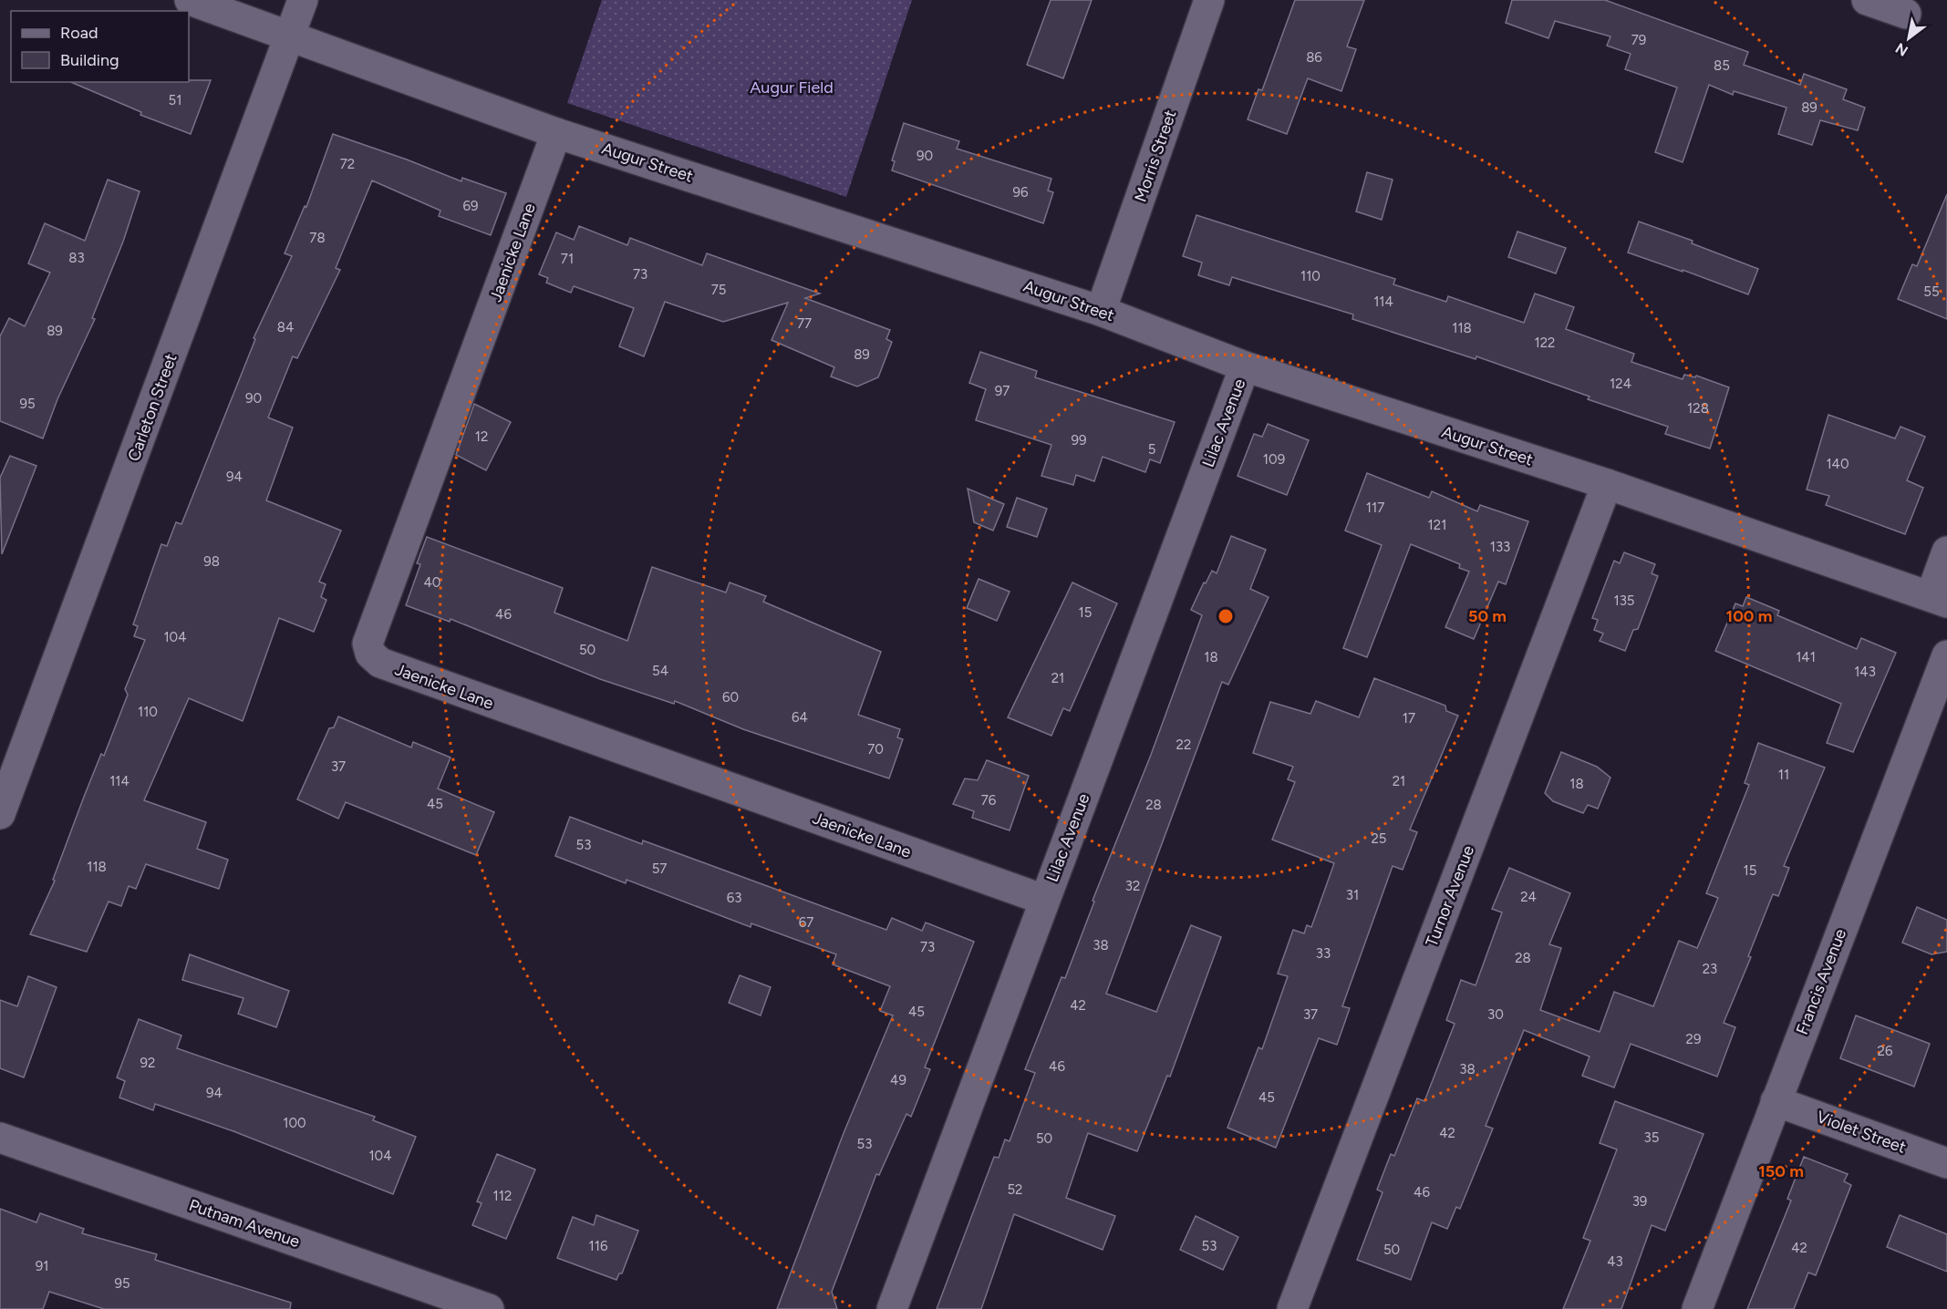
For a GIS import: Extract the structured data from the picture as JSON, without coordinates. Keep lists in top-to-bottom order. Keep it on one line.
{"streets":{"street":["Morris Street","Augur Street","Jaenicke Lane","Carleton Street","Lilac Avenue","Turnor Avenue","Francis Avenue","Violet Street","Putnam Avenue"]},"crossings":[["Morris Street","Augur Street"],["Augur Street","Jaenicke Lane"],["Augur Street","Carleton Street"],["Augur Street","Lilac Avenue"],["Augur Street","Turnor Avenue"],["Jaenicke Lane","Lilac Avenue"],["Francis Avenue","Violet Street"]],"parks":["Augur Field"],"house_numbers":["79","86","85","51","89","90","72","96","69","78","83","71","73","110","75","55","114","77","84","118","89","122","89","124","97","90","95","128","12","99","5","109","140","94","117","121","133","98","40","135","15","46","104","50","18","141","54","143","21","60","110","64","17","22","70","37","11","114","21","18","76","45","28","25","53","118","57","15","32","31","24","63","67","38","73","33","28","23","42","45","37","30","29","26","92","46","38","49","94","45","100","42","35","50","53","104","52","46","112","39","116","53","42","50","43","91","95"],"legend":["Road","Building"],"north":"bottom left","rings":["50 m","100 m","150 m"]}
